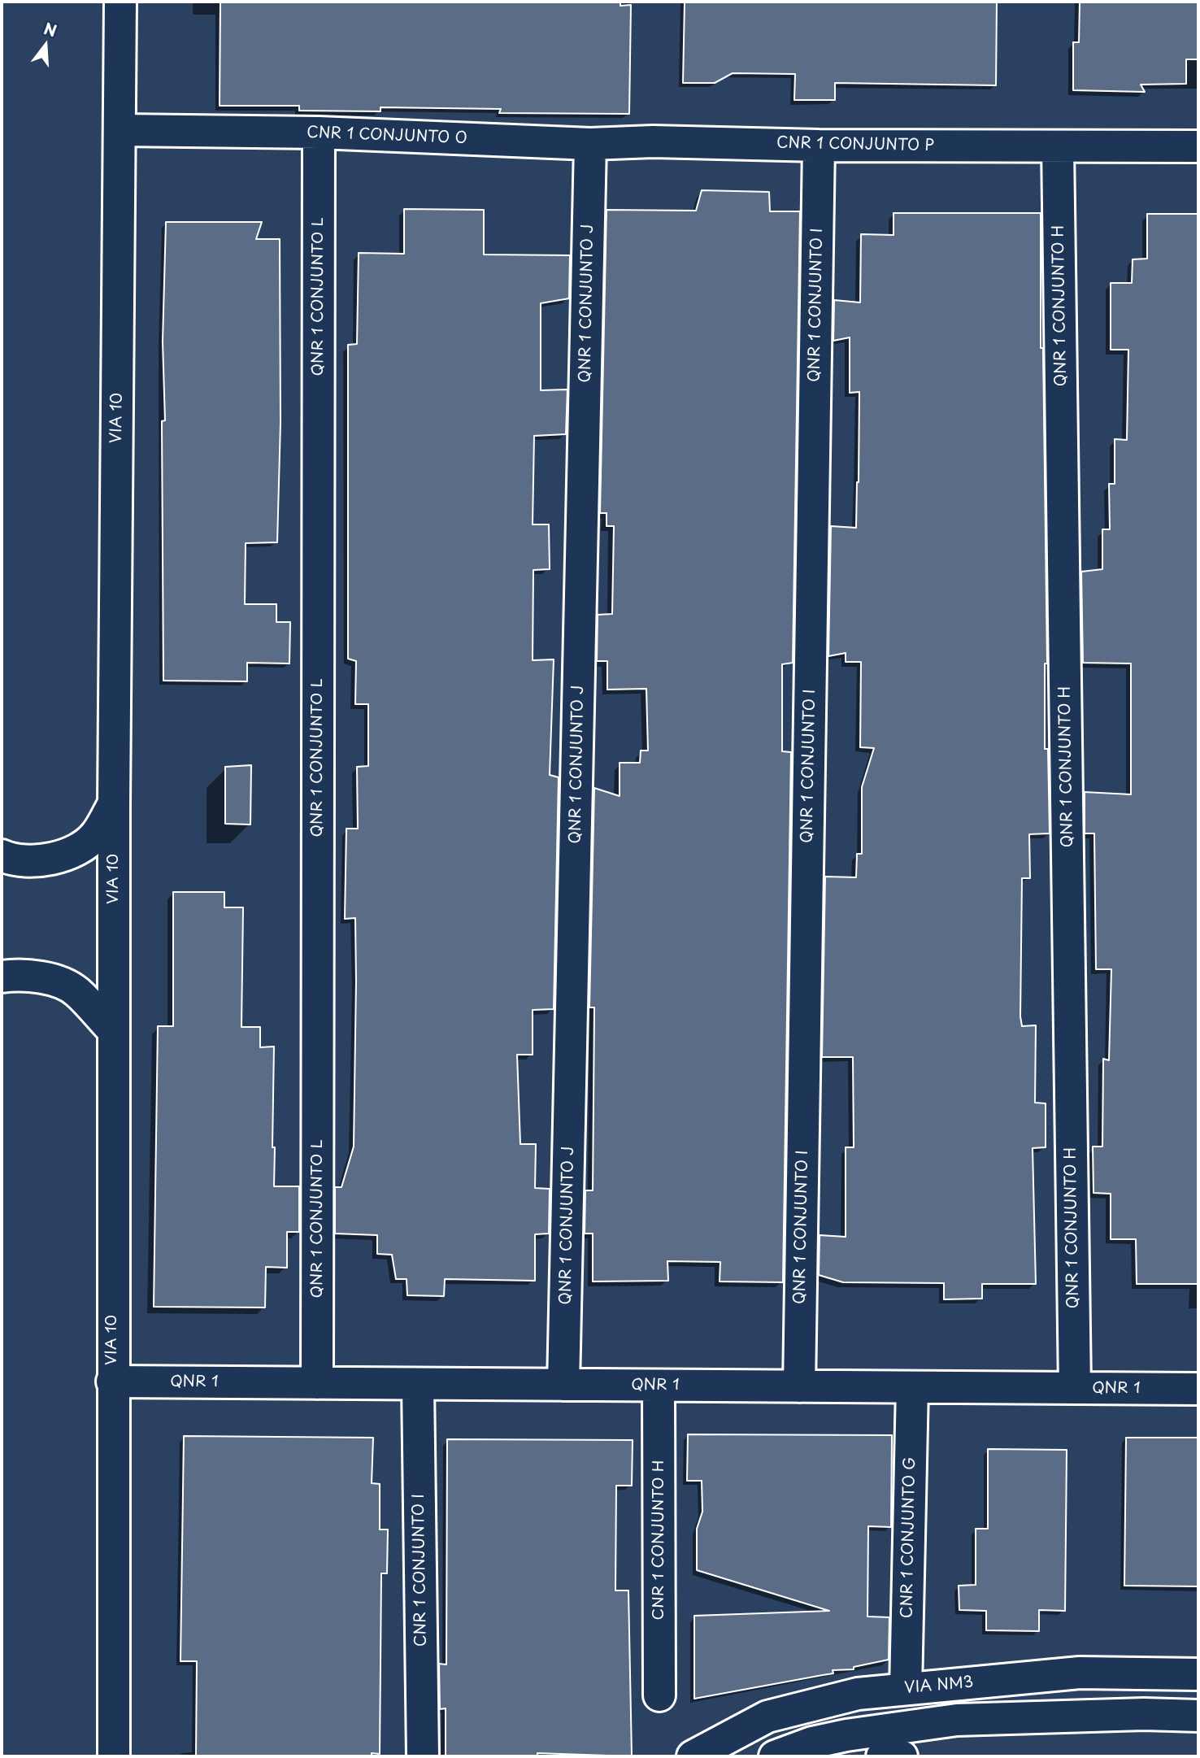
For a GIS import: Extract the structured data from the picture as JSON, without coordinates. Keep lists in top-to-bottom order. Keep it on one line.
{"streets":{"street":["CNR 1 CONJUNTO O","CNR 1 CONJUNTO P","QNR 1 CONJUNTO L","QNR 1 CONJUNTO J","QNR 1 CONJUNTO I","QNR 1 CONJUNTO H","VIA 10","QNR 1","CNR 1 CONJUNTO G","CNR 1 CONJUNTO H","CNR 1 CONJUNTO I","VIA NM3"]},"crossings":[["CNR 1 CONJUNTO O","CNR 1 CONJUNTO P"],["CNR 1 CONJUNTO O","QNR 1 CONJUNTO L"],["CNR 1 CONJUNTO O","QNR 1 CONJUNTO J"],["CNR 1 CONJUNTO O","VIA 10"],["CNR 1 CONJUNTO P","QNR 1 CONJUNTO I"],["CNR 1 CONJUNTO P","QNR 1 CONJUNTO H"],["QNR 1 CONJUNTO L","QNR 1"],["QNR 1 CONJUNTO J","QNR 1"],["QNR 1 CONJUNTO I","QNR 1"],["QNR 1 CONJUNTO H","QNR 1"],["VIA 10","QNR 1"],["QNR 1","CNR 1 CONJUNTO G"],["QNR 1","CNR 1 CONJUNTO H"],["QNR 1","CNR 1 CONJUNTO I"],["CNR 1 CONJUNTO G","VIA NM3"]],"north":"top"}
